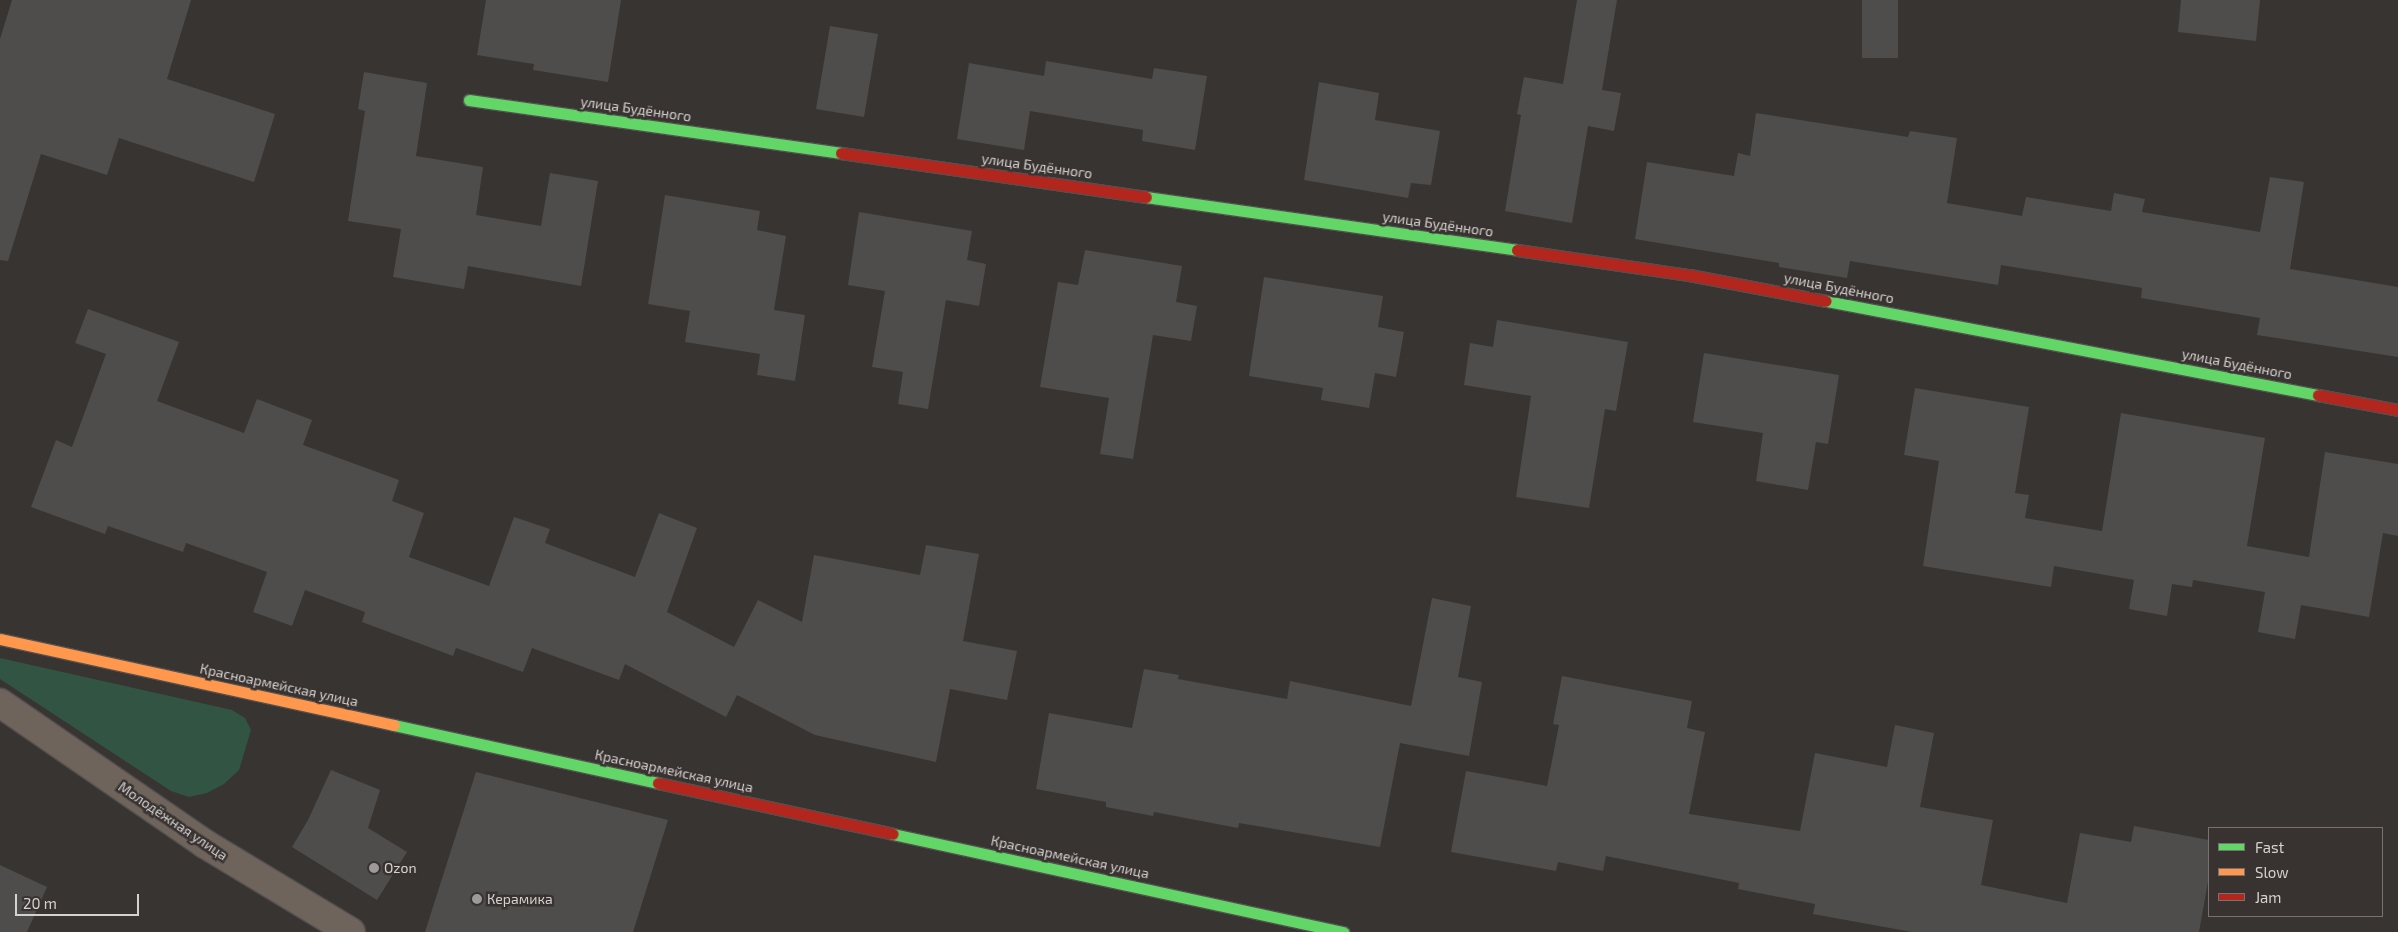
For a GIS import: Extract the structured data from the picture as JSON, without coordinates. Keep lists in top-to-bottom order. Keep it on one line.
{"streets":{"street":["улица Будённого","Красноармейская улица","Молодёжная улица"]},"places":["Ozon","Керамика"],"legend":["Fast","Slow","Jam"],"scale_bar":"20 m"}
